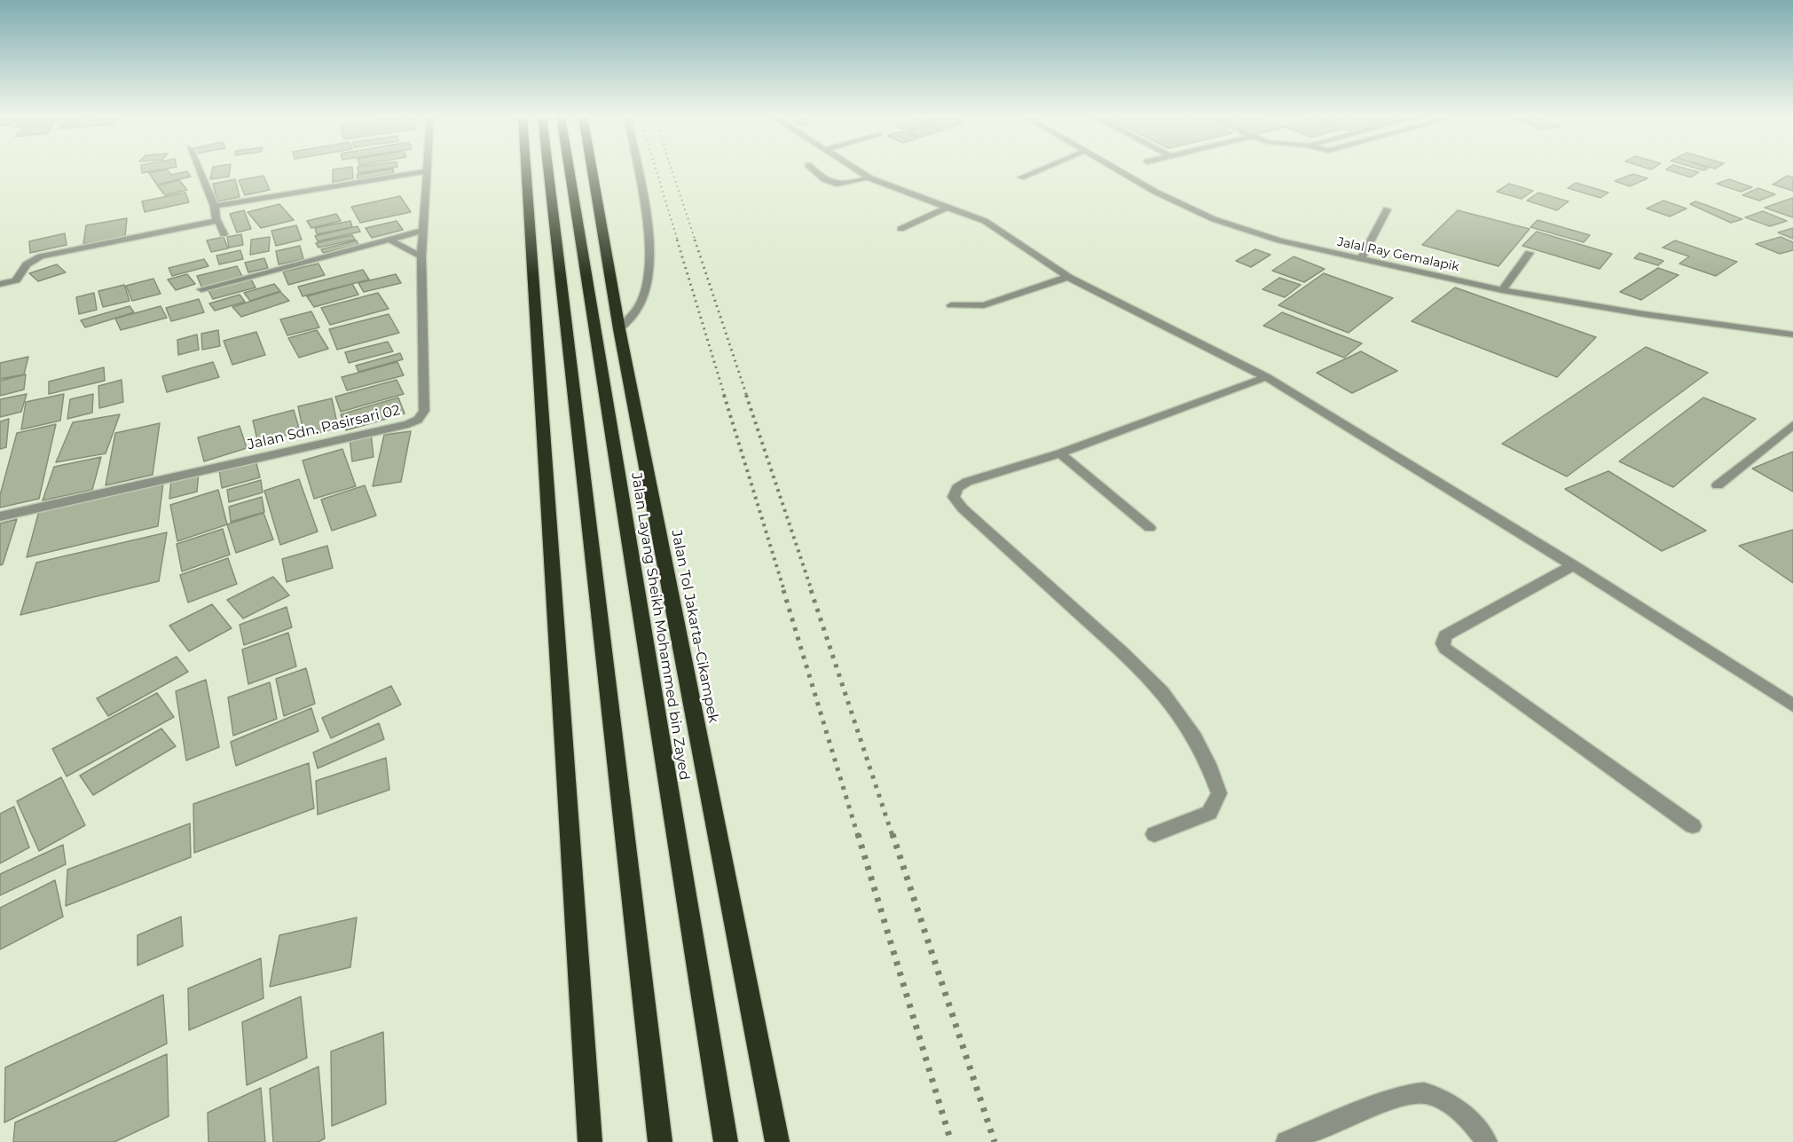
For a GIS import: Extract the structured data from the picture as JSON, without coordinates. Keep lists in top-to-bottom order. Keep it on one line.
{"streets":{"highway":["Jalan Layang Sheikh Mohammed bin Zayed","Jalan Tol Jakarta–Cikampek"],"street":["Jalal Ray Gemalapik","Jalan Sdn. Pasirsari 02"]}}
